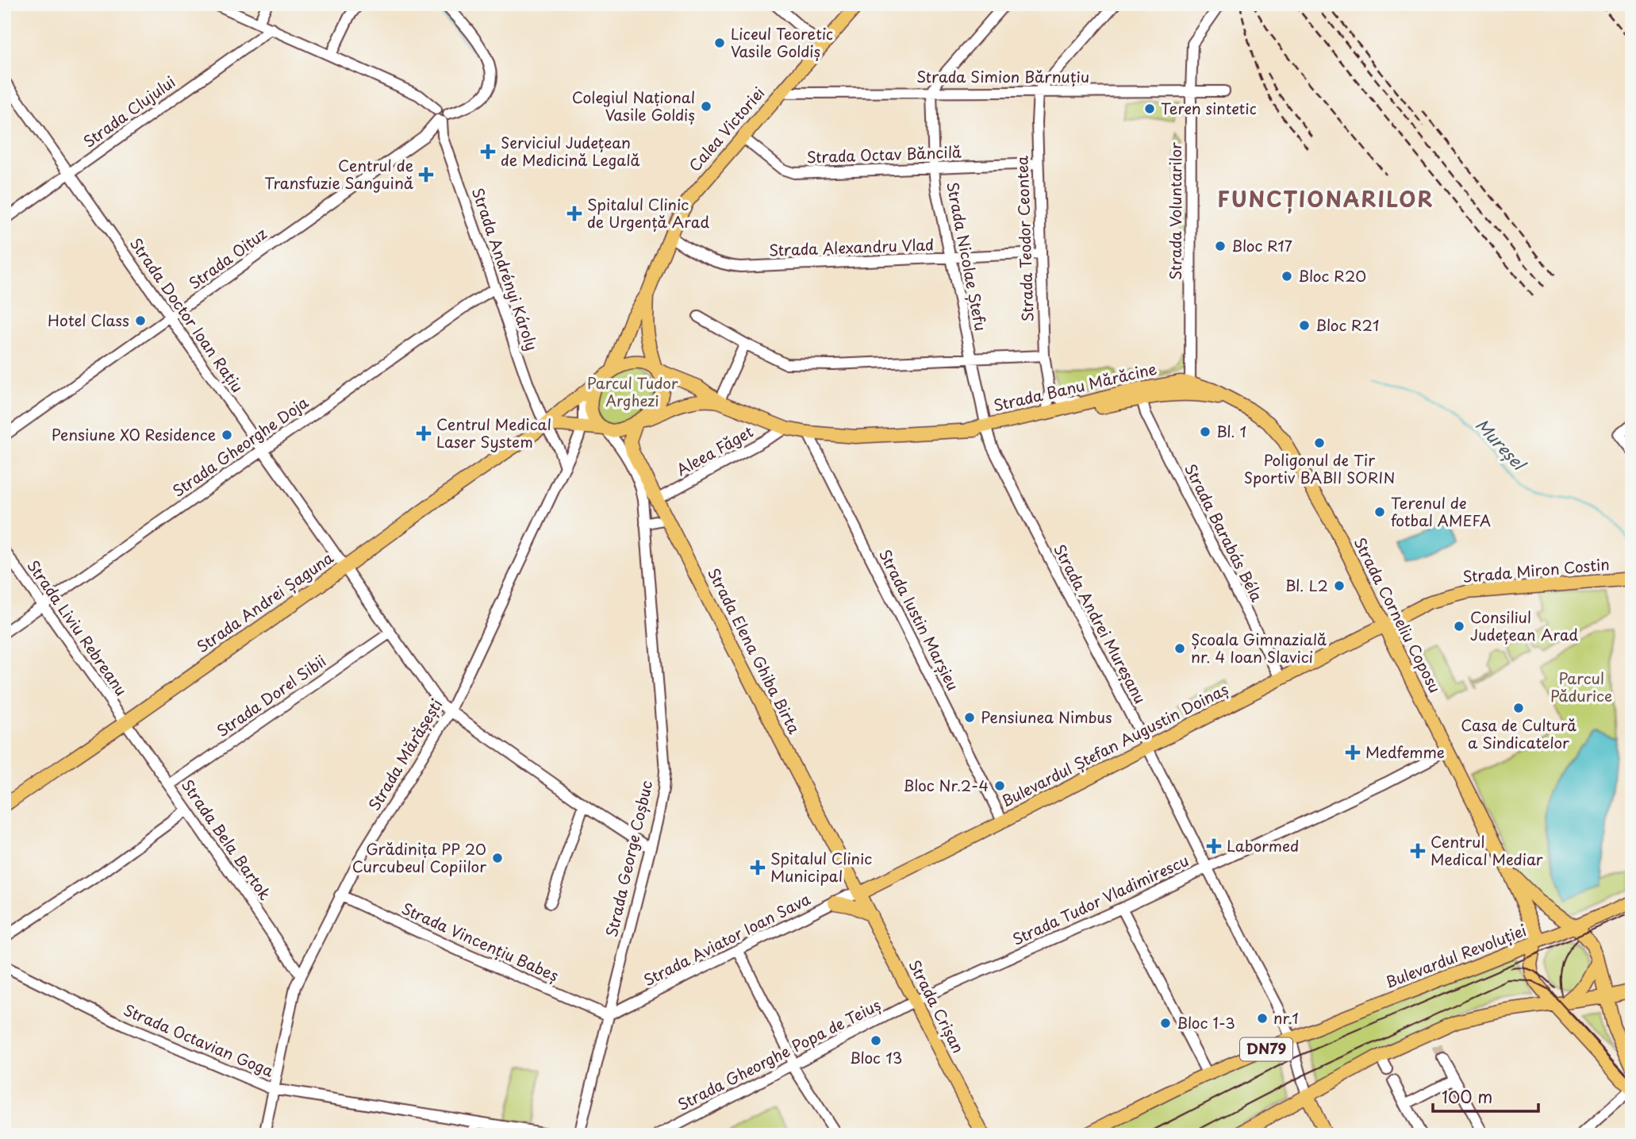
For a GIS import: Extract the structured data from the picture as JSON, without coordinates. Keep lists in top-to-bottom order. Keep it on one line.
{"streets":{"main road":["Calea Victoriei","Strada Banu Mărăcine","Strada Miron Costin","Strada Andrei Șaguna","Strada Corneliu Coposu","Strada Elena Ghiba Birta","Bulevardul Ștefan Augustin Doinaș","Bulevardul Revoluției","Strada Crișan","DN79"],"street":["Strada Simion Bărnuțiu","Strada Clujului","Strada Octav Băncilă","Strada Voluntarilor","Strada Teodor Ceontea","Strada Alexandru Vlad","Strada Nicolae Ștefu","Strada Oituz","Strada Andrényi Károly","Strada Doctor Ioan Rațiu","Strada Gheorghe Doja","Aleea Făget","Strada Barabás Béla","Strada Iustin Marșieu","Strada Andrei Mureșanu","Strada Liviu Rebreanu","Strada Dorel Sibii","Strada Mărășești","Strada Bela Bartok","Strada George Coșbuc","Strada Tudor Vladimirescu","Strada Aviator Ioan Sava","Strada Vincențiu Babeș","Strada Octavian Goga","Strada Gheorghe Popa de Teiuș"]},"crossings":[["Strada Simion Bărnuțiu","Calea Victoriei"],["Strada Simion Bărnuțiu","Strada Voluntarilor"],["Strada Simion Bărnuțiu","Strada Teodor Ceontea"],["Strada Simion Bărnuțiu","Strada Nicolae Ștefu"],["Strada Clujului","Strada Doctor Ioan Rațiu"],["Calea Victoriei","Strada Octav Băncilă"],["Calea Victoriei","Strada Alexandru Vlad"],["Calea Victoriei","Strada Banu Mărăcine"],["Calea Victoriei","Strada Andrei Șaguna"],["Calea Victoriei","Strada Elena Ghiba Birta"],["Calea Victoriei","Strada George Coșbuc"],["Strada Octav Băncilă","Strada Teodor Ceontea"],["Strada Octav Băncilă","Strada Nicolae Ștefu"],["Strada Voluntarilor","Strada Banu Mărăcine"],["Strada Voluntarilor","Strada Corneliu Coposu"],["Strada Teodor Ceontea","Strada Alexandru Vlad"],["Strada Teodor Ceontea","Strada Banu Mărăcine"],["Strada Alexandru Vlad","Strada Nicolae Ștefu"],["Strada Nicolae Ștefu","Strada Banu Mărăcine"],["Strada Nicolae Ștefu","Strada Andrei Mureșanu"],["Strada Oituz","Strada Andrényi Károly"],["Strada Oituz","Strada Doctor Ioan Rațiu"],["Strada Andrényi Károly","Strada Gheorghe Doja"],["Strada Andrényi Károly","Strada Andrei Șaguna"],["Strada Doctor Ioan Rațiu","Strada Gheorghe Doja"],["Strada Doctor Ioan Rațiu","Strada Andrei Șaguna"],["Strada Doctor Ioan Rațiu","Strada Dorel Sibii"],["Strada Doctor Ioan Rațiu","Strada Mărășești"],["Strada Doctor Ioan Rațiu","Strada George Coșbuc"],["Strada Banu Mărăcine","Aleea Făget"],["Strada Banu Mărăcine","Strada Barabás Béla"],["Strada Banu Mărăcine","Strada Andrei Șaguna"],["Strada Banu Mărăcine","Strada Corneliu Coposu"],["Strada Banu Mărăcine","Strada Iustin Marșieu"],["Strada Banu Mărăcine","Strada Andrei Mureșanu"],["Strada Banu Mărăcine","Strada Elena Ghiba Birta"],["Strada Banu Mărăcine","Strada George Coșbuc"],["Strada Gheorghe Doja","Strada Liviu Rebreanu"],["Aleea Făget","Strada Elena Ghiba Birta"],["Strada Barabás Béla","Bulevardul Ștefan Augustin Doinaș"],["Strada Miron Costin","Strada Corneliu Coposu"],["Strada Miron Costin","Bulevardul Ștefan Augustin Doinaș"],["Strada Andrei Șaguna","Strada Liviu Rebreanu"],["Strada Andrei Șaguna","Strada Elena Ghiba Birta"],["Strada Andrei Șaguna","Strada Mărășești"],["Strada Andrei Șaguna","Strada Bela Bartok"],["Strada Andrei Șaguna","Strada George Coșbuc"],["Strada Corneliu Coposu","Bulevardul Ștefan Augustin Doinaș"],["Strada Corneliu Coposu","Strada Tudor Vladimirescu"],["Strada Corneliu Coposu","Bulevardul Revoluției"],["Strada Iustin Marșieu","Bulevardul Ștefan Augustin Doinaș"],["Strada Andrei Mureșanu","Bulevardul Ștefan Augustin Doinaș"],["Strada Andrei Mureșanu","Strada Tudor Vladimirescu"],["Strada Andrei Mureșanu","Bulevardul Revoluției"],["Strada Andrei Mureșanu","DN79"],["Strada Liviu Rebreanu","Strada Bela Bartok"],["Strada Elena Ghiba Birta","Bulevardul Ștefan Augustin Doinaș"],["Strada Elena Ghiba Birta","Strada George Coșbuc"],["Strada Elena Ghiba Birta","Strada Aviator Ioan Sava"],["Strada Elena Ghiba Birta","Strada Crișan"],["Strada Dorel Sibii","Strada Bela Bartok"],["Bulevardul Ștefan Augustin Doinaș","Strada Aviator Ioan Sava"],["Bulevardul Ștefan Augustin Doinaș","Strada Crișan"],["Strada Mărășești","Strada Bela Bartok"],["Strada Mărășești","Strada Vincențiu Babeș"],["Strada Mărășești","Strada Octavian Goga"],["Strada George Coșbuc","Strada Aviator Ioan Sava"],["Strada George Coșbuc","Strada Vincențiu Babeș"],["Strada Tudor Vladimirescu","Strada Crișan"],["Strada Tudor Vladimirescu","Strada Gheorghe Popa de Teiuș"],["Strada Aviator Ioan Sava","Strada Vincențiu Babeș"],["Strada Aviator Ioan Sava","Strada Crișan"],["Bulevardul Revoluției","DN79"],["Strada Crișan","Strada Gheorghe Popa de Teiuș"]],"districts":["FUNCȚIONARILOR"],"water":["Mureșel"],"parks":["Parcul Tudor Arghezi","Parcul Pădurice"],"places":{"other":["Liceul Teoretic Vasile Goldiș","Colegiul Național Vasile Goldiș","Teren sintetic","Bloc R17","Bloc R20","Hotel Class","Bloc R21","Bl. 1","Pensiune XO Residence","Poligonul de Tir Sportiv BABII SORIN","Terenul de fotbal AMEFA","Bl. L2","Consiliul Județean Arad","Școala Gimnazială nr. 4 Ioan Slavici","Casa de Cultură a Sindicatelor","Pensiunea Nimbus","Bloc Nr.2-4","Grădinița PP 20 Curcubeul Copiilor","nr.1","Bloc 1-3","Bloc 13"],"health":["Serviciul Județean de Medicină Legală","Centrul de Transfuzie Sanguină","Spitalul Clinic de Urgență Arad","Centrul Medical Laser System","Medfemme","Labormed","Centrul Medical Mediar","Spitalul Clinic Municipal"]},"scale_bar":"100 m"}
